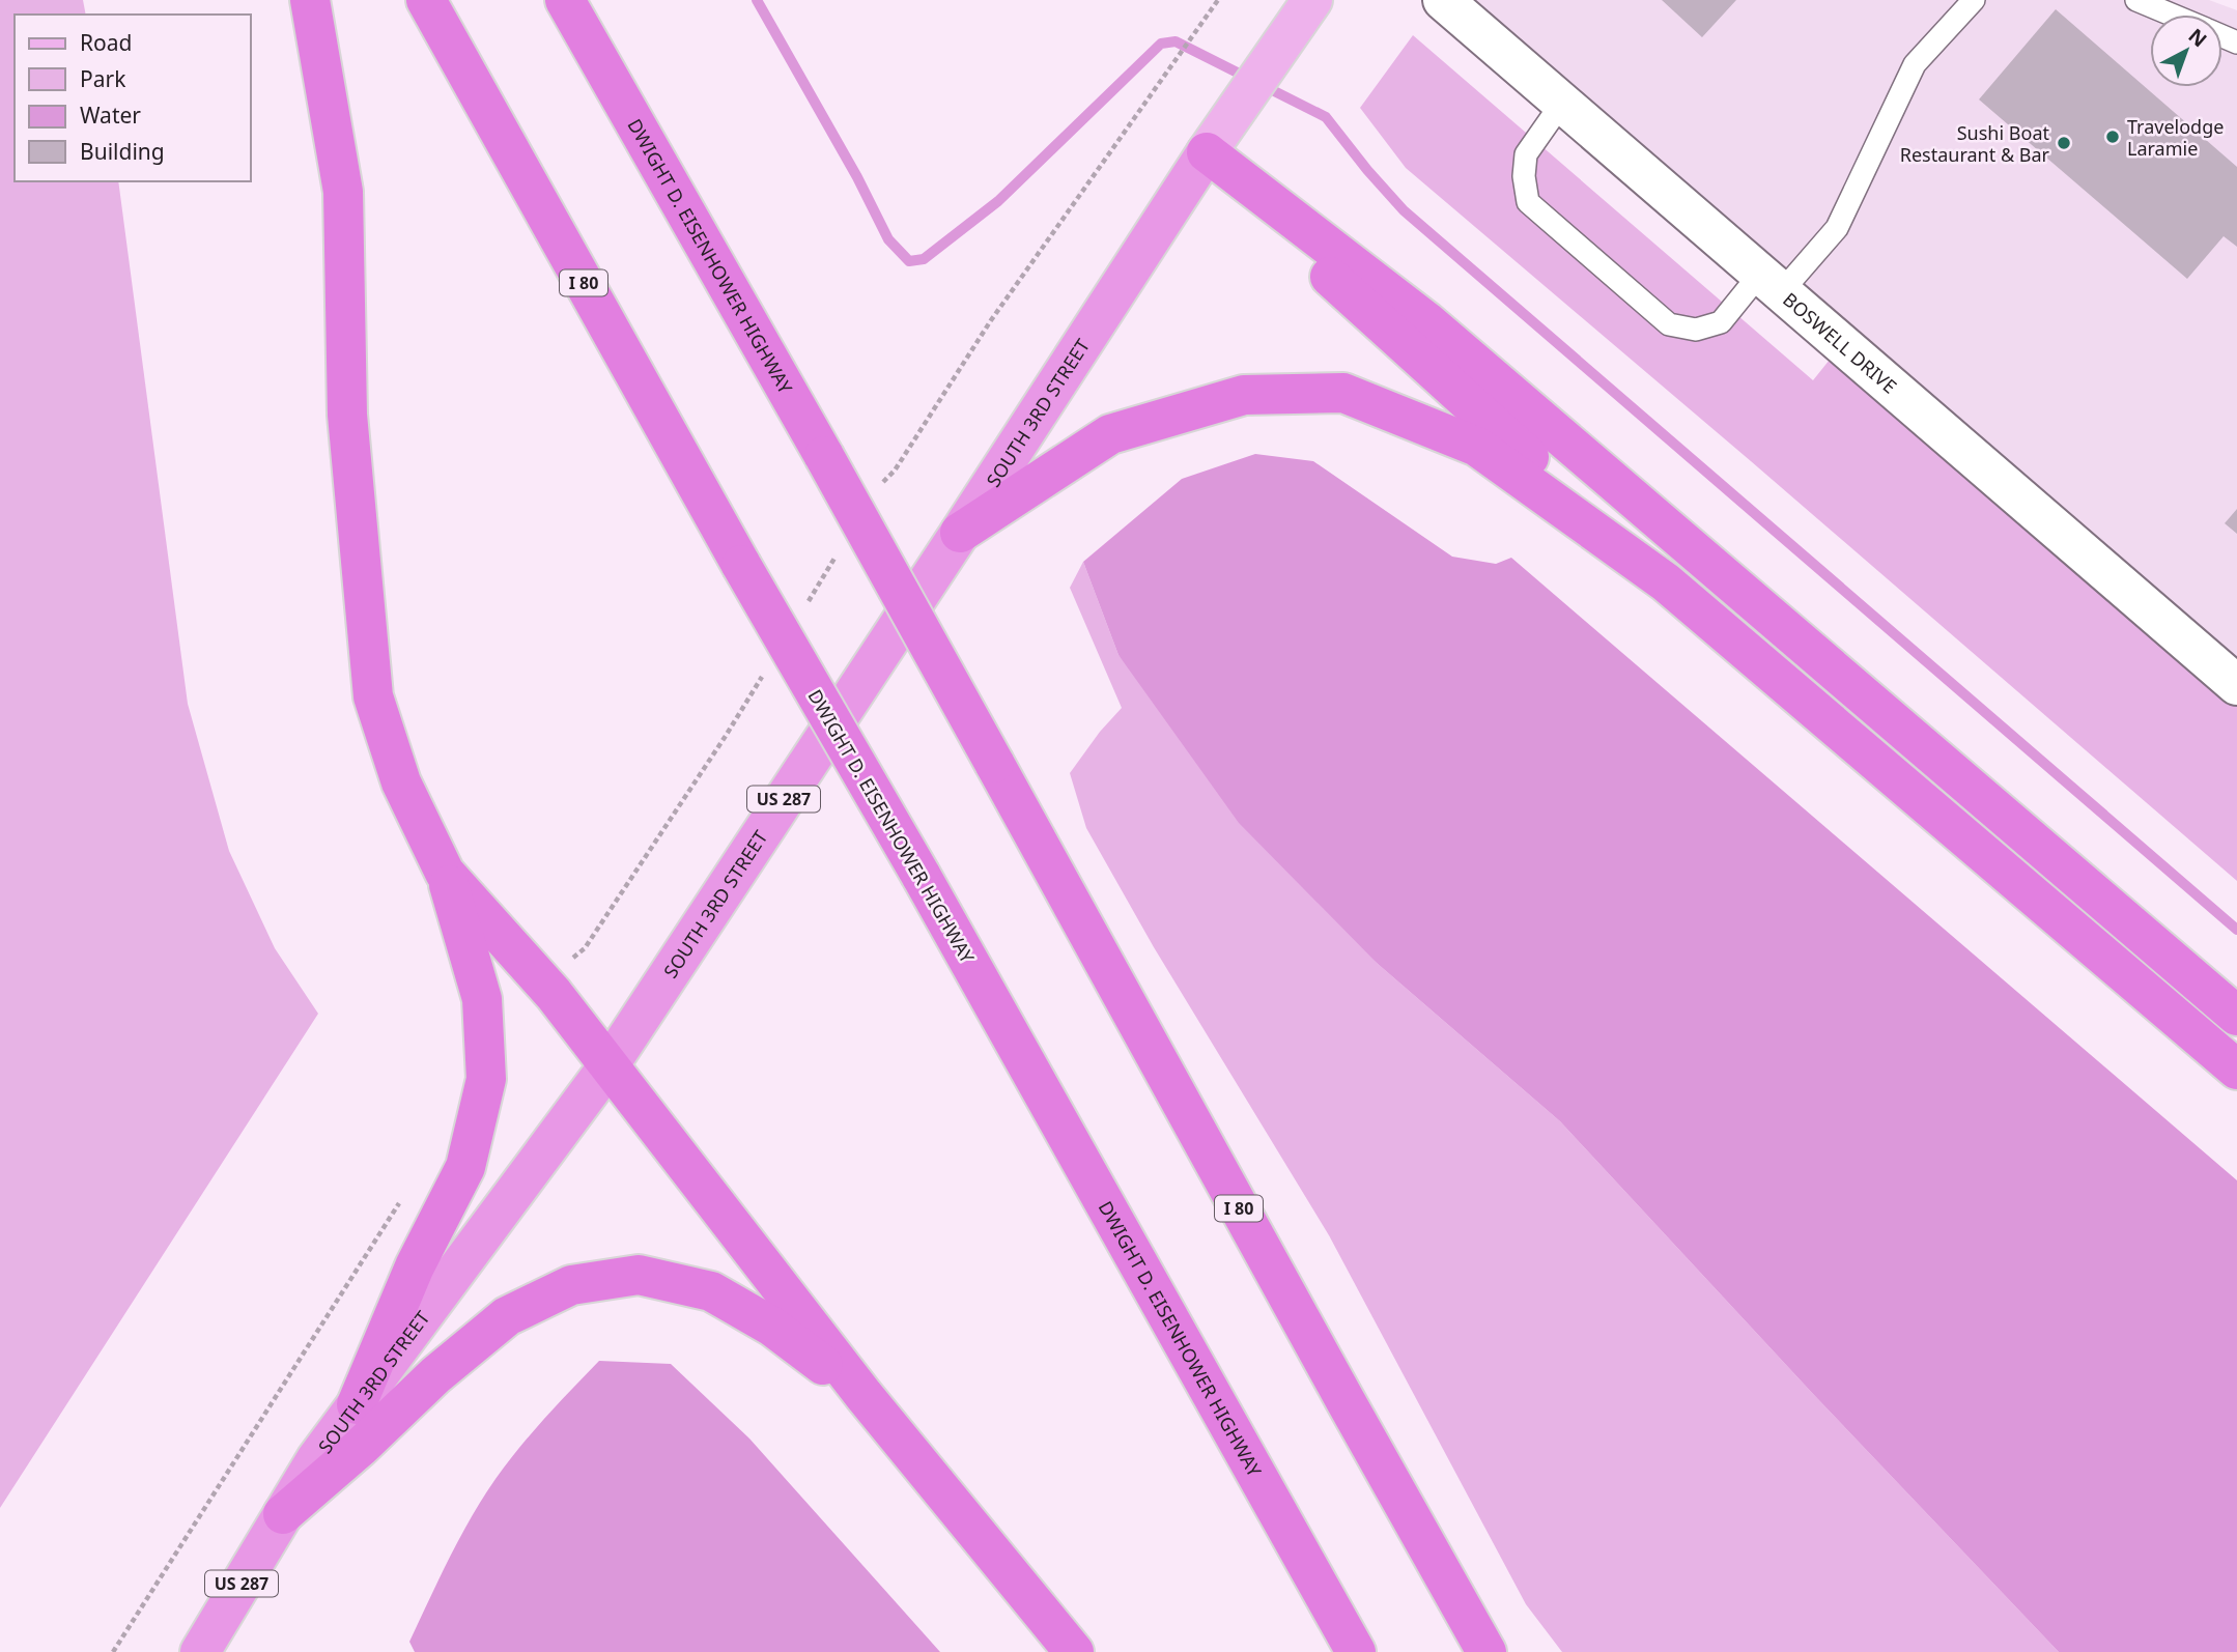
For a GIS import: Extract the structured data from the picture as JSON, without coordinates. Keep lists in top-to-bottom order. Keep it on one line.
{"streets":{"highway":["DWIGHT D. EISENHOWER HIGHWAY","I 80","SOUTH 3RD STREET","US 287"],"street":["BOSWELL DRIVE"]},"places":["Travelodge Laramie","Sushi Boat Restaurant & Bar"],"legend":["Road","Park","Water","Building"],"north":"top right"}
